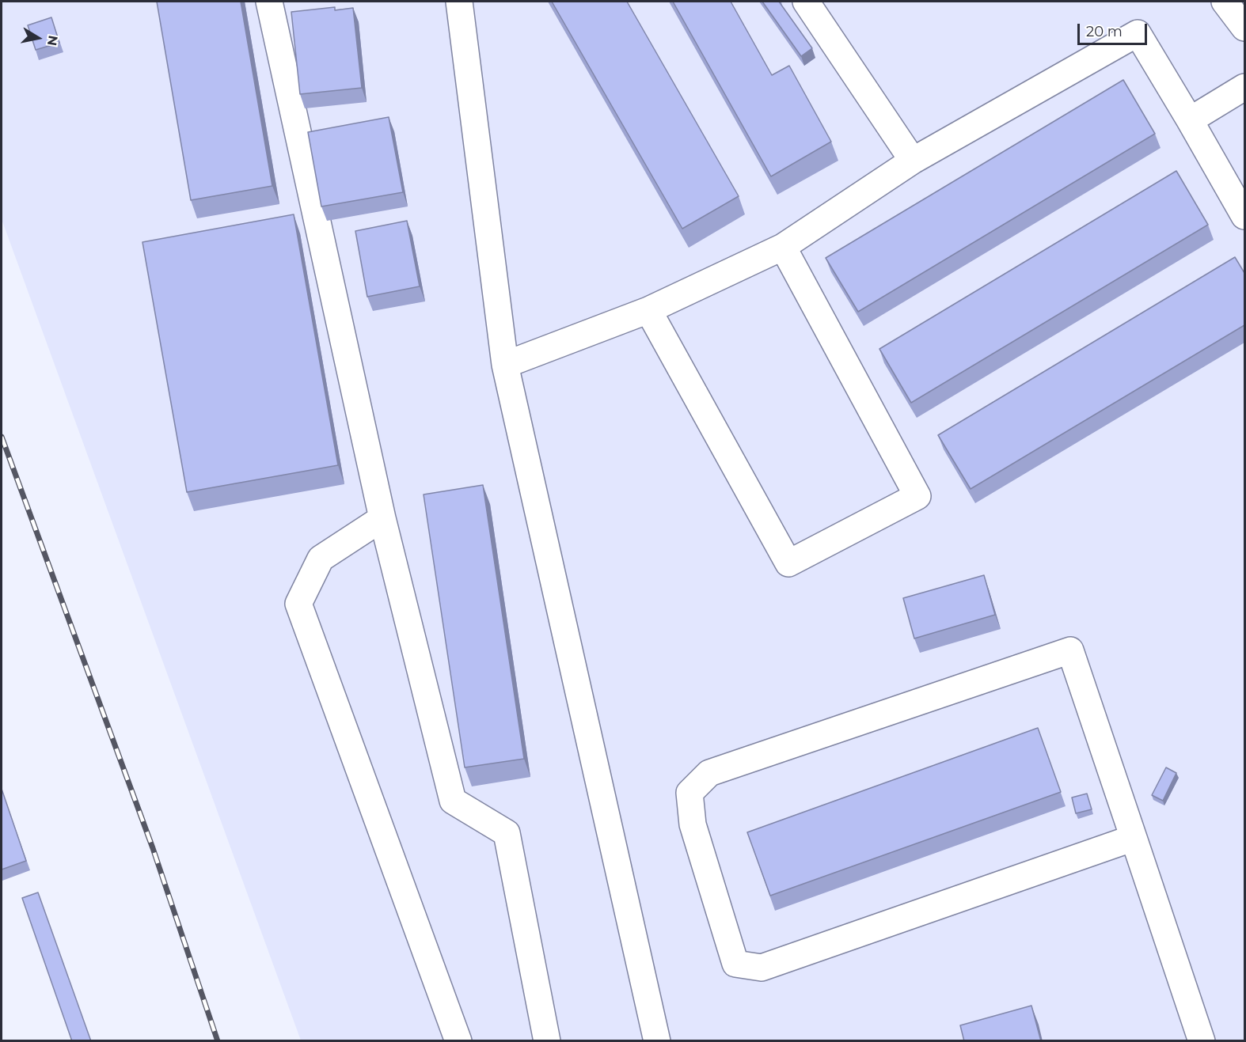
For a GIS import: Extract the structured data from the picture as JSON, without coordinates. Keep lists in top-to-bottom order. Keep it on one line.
{"scale_bar":"20 m","north":"right"}
